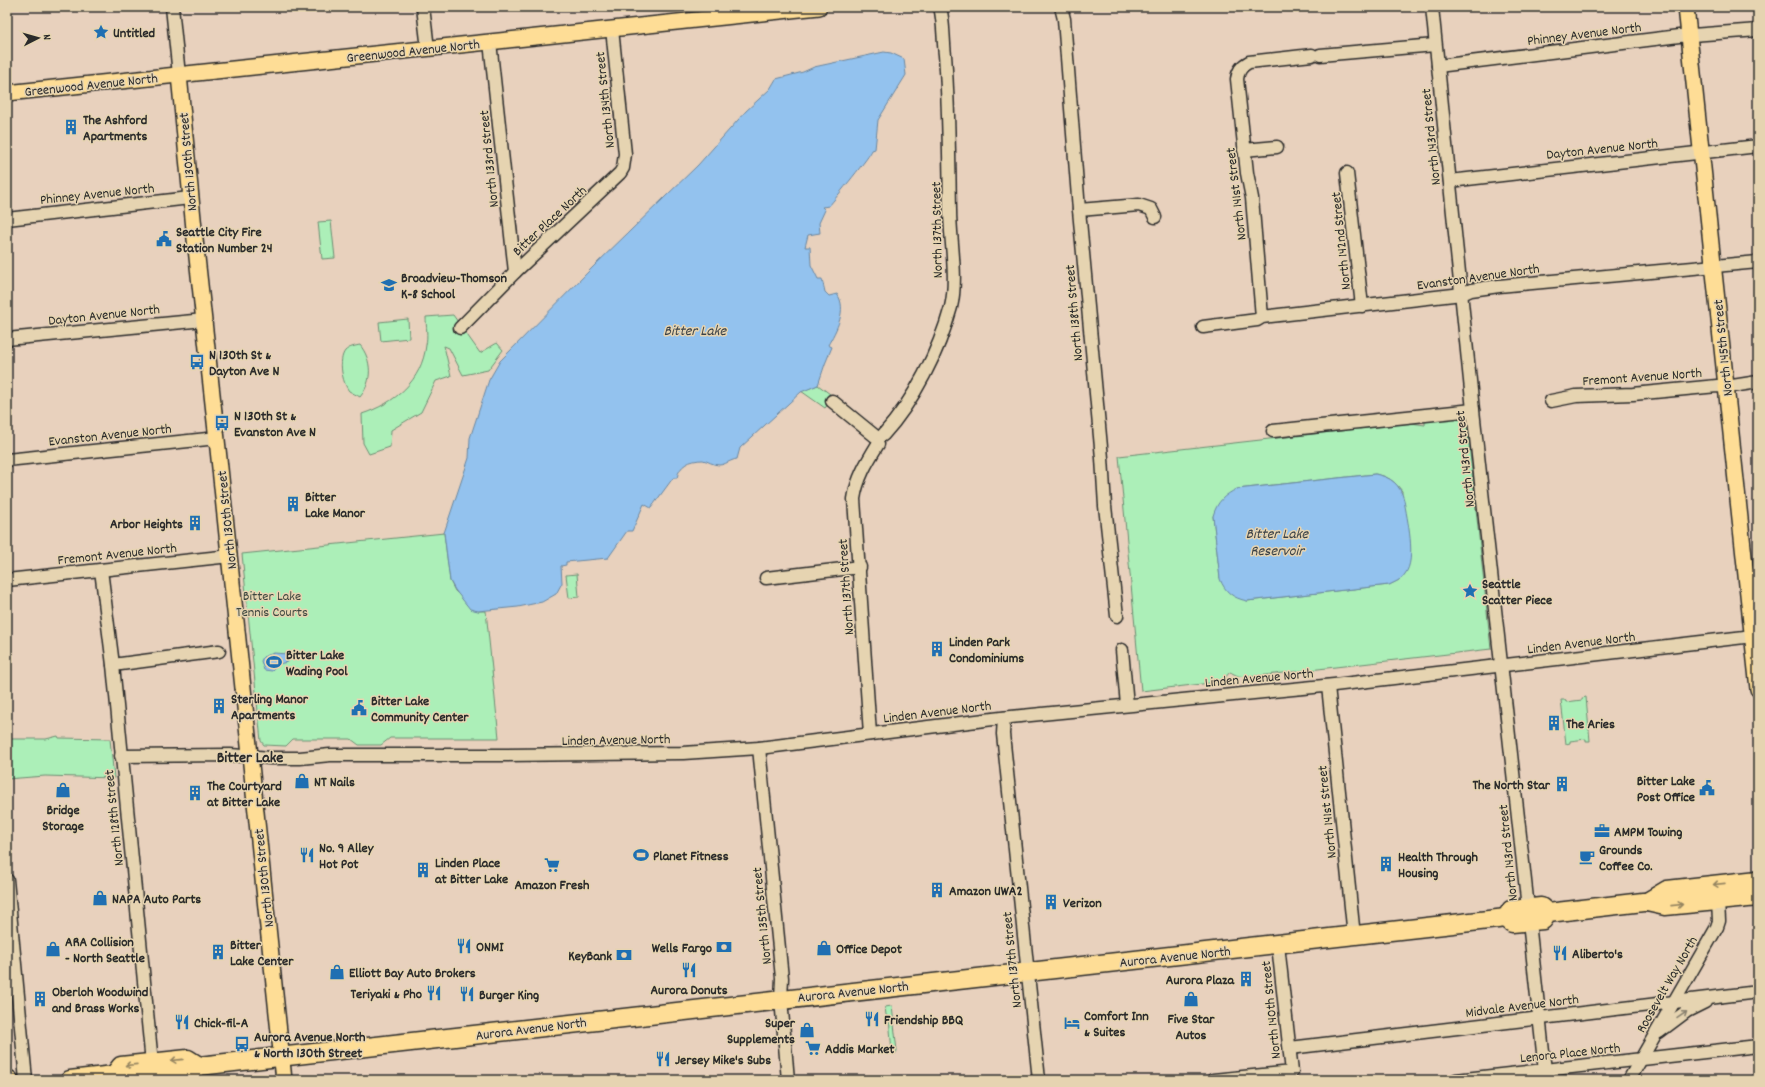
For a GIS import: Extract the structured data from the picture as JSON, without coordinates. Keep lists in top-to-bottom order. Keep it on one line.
{"streets":{"highway":["Aurora Avenue North"],"main road":["Greenwood Avenue North","North 130th Street","North 145th Street"],"street":["Phinney Avenue North","North 134th Street","North 143rd Street","Dayton Avenue North","North 133rd Street","North 141st Street","Bitter Place North","North 137th Street","North 142nd Street","Evanston Avenue North","North 138th Street","Fremont Avenue North","Linden Avenue North","North 128th Street","North 135th Street","Roosevelt Way North","Midvale Avenue North","North 140th Street","Lenora Place North"]},"crossings":[["Phinney Avenue North","North 143rd Street"],["Phinney Avenue North","North 130th Street"],["Phinney Avenue North","North 145th Street"],["Greenwood Avenue North","North 134th Street"],["Greenwood Avenue North","North 133rd Street"],["Greenwood Avenue North","North 130th Street"],["North 134th Street","Bitter Place North"],["North 143rd Street","Dayton Avenue North"],["North 143rd Street","North 141st Street"],["North 143rd Street","Evanston Avenue North"],["North 143rd Street","Linden Avenue North"],["North 143rd Street","Aurora Avenue North"],["North 143rd Street","Midvale Avenue North"],["North 143rd Street","Lenora Place North"],["Dayton Avenue North","North 130th Street"],["Dayton Avenue North","North 145th Street"],["North 133rd Street","Bitter Place North"],["North 130th Street","Evanston Avenue North"],["North 130th Street","Fremont Avenue North"],["North 130th Street","Linden Avenue North"],["North 130th Street","Aurora Avenue North"],["North 141st Street","Evanston Avenue North"],["North 141st Street","Linden Avenue North"],["North 141st Street","Aurora Avenue North"],["North 137th Street","Linden Avenue North"],["North 137th Street","Aurora Avenue North"],["North 142nd Street","Evanston Avenue North"],["Evanston Avenue North","North 145th Street"],["North 145th Street","Fremont Avenue North"],["North 145th Street","Linden Avenue North"],["Fremont Avenue North","North 128th Street"],["Linden Avenue North","North 128th Street"],["Linden Avenue North","North 135th Street"],["North 128th Street","Aurora Avenue North"],["North 135th Street","Aurora Avenue North"],["Aurora Avenue North","Roosevelt Way North"],["Aurora Avenue North","North 140th Street"],["Roosevelt Way North","Midvale Avenue North"],["Roosevelt Way North","Lenora Place North"],["Midvale Avenue North","North 140th Street"]],"districts":["Bitter Lake"],"water":["Bitter Lake","Bitter Lake Reservoir"],"parks":["Bitter Lake Tennis Courts"],"places":{"place":["Untitled","Seattle Scatter Piece"],"building":["The Ashford Apartments","Bitter Lake Manor","Arbor Heights","Linden Park Condominiums","Sterling Manor Apartments","The Aries","The North Star","The Courtyard at Bitter Lake","Health Through Housing","Linden Place at Bitter Lake","Amazon UWA2","Verizon","Bitter Lake Center","Aurora Plaza","Oberloh Woodwind and Brass Works"],"public building":["Seattle City Fire Station Number 24","Bitter Lake Community Center","Bitter Lake Post Office"],"school or university":["Broadview-Thomson K-8 School"],"bus stop":["N 130th St & Dayton Ave N","N 130th St & Evanston Ave N","Aurora Avenue North & North 130th Street"],"sports":["Bitter Lake Wading Pool","Planet Fitness"],"shop":["NT Nails","Bridge Storage","NAPA Auto Parts","Office Depot","ARA Collision - North Seattle","Elliott Bay Auto Brokers","Five Star Autos","Super Supplements"],"office":["AMPM Towing"],"restaurant":["No. 9 Alley Hot Pot","ONMI","Aliberto's","Aurora Donuts","Teriyaki & Pho","Burger King","Friendship BBQ","Chick-fil-A","Jersey Mike's Subs"],"cafe":["Grounds Coffee Co."],"supermarket":["Amazon Fresh","Addis Market"],"bank":["Wells Fargo","KeyBank"],"hotel":["Comfort Inn & Suites"]},"north":"right"}
